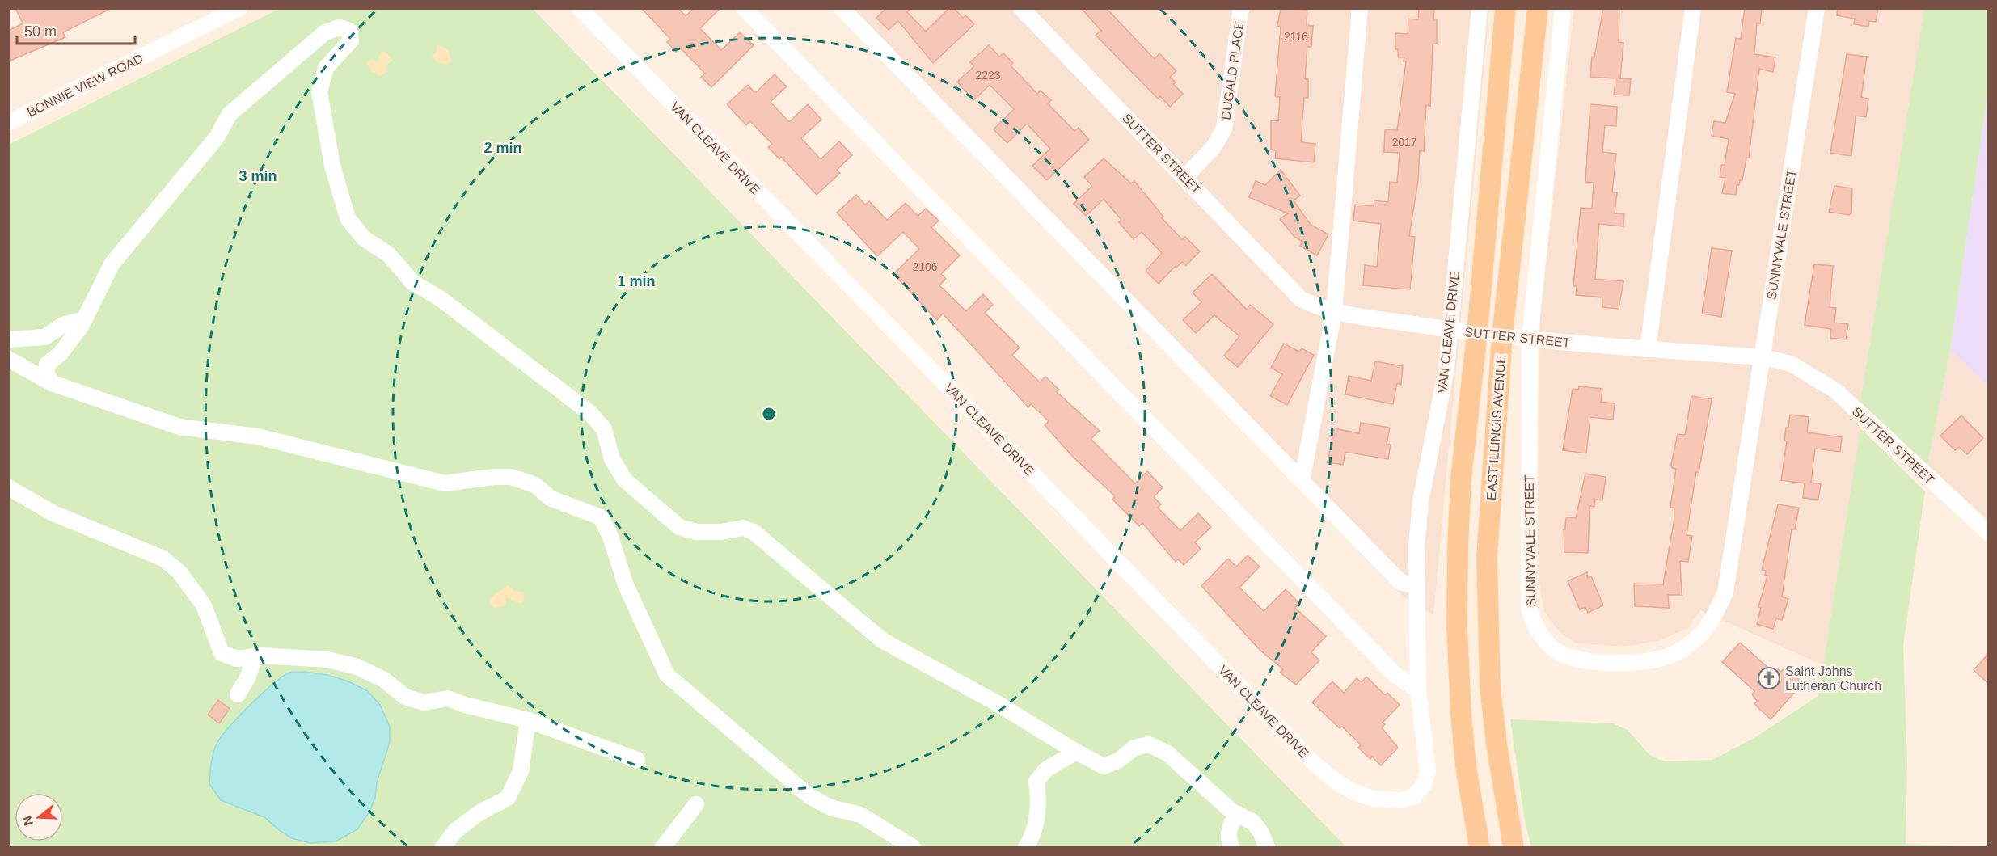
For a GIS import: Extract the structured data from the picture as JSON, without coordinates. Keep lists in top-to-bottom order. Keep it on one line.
{"streets":{"main road":["EAST ILLINOIS AVENUE"],"street":["DUGALD PLACE","BONNIE VIEW ROAD","VAN CLEAVE DRIVE","SUTTER STREET","SUNNYVALE STREET"]},"crossings":[["DUGALD PLACE","SUTTER STREET"],["VAN CLEAVE DRIVE","SUTTER STREET"],["SUTTER STREET","SUNNYVALE STREET"],["SUTTER STREET","EAST ILLINOIS AVENUE"]],"places":{"church":["Saint Johns Lutheran Church"]},"house_numbers":["2116","2223","2017","2106"],"scale_bar":"50 m","north":"left","rings":["2 min","3 min","1 min"]}
